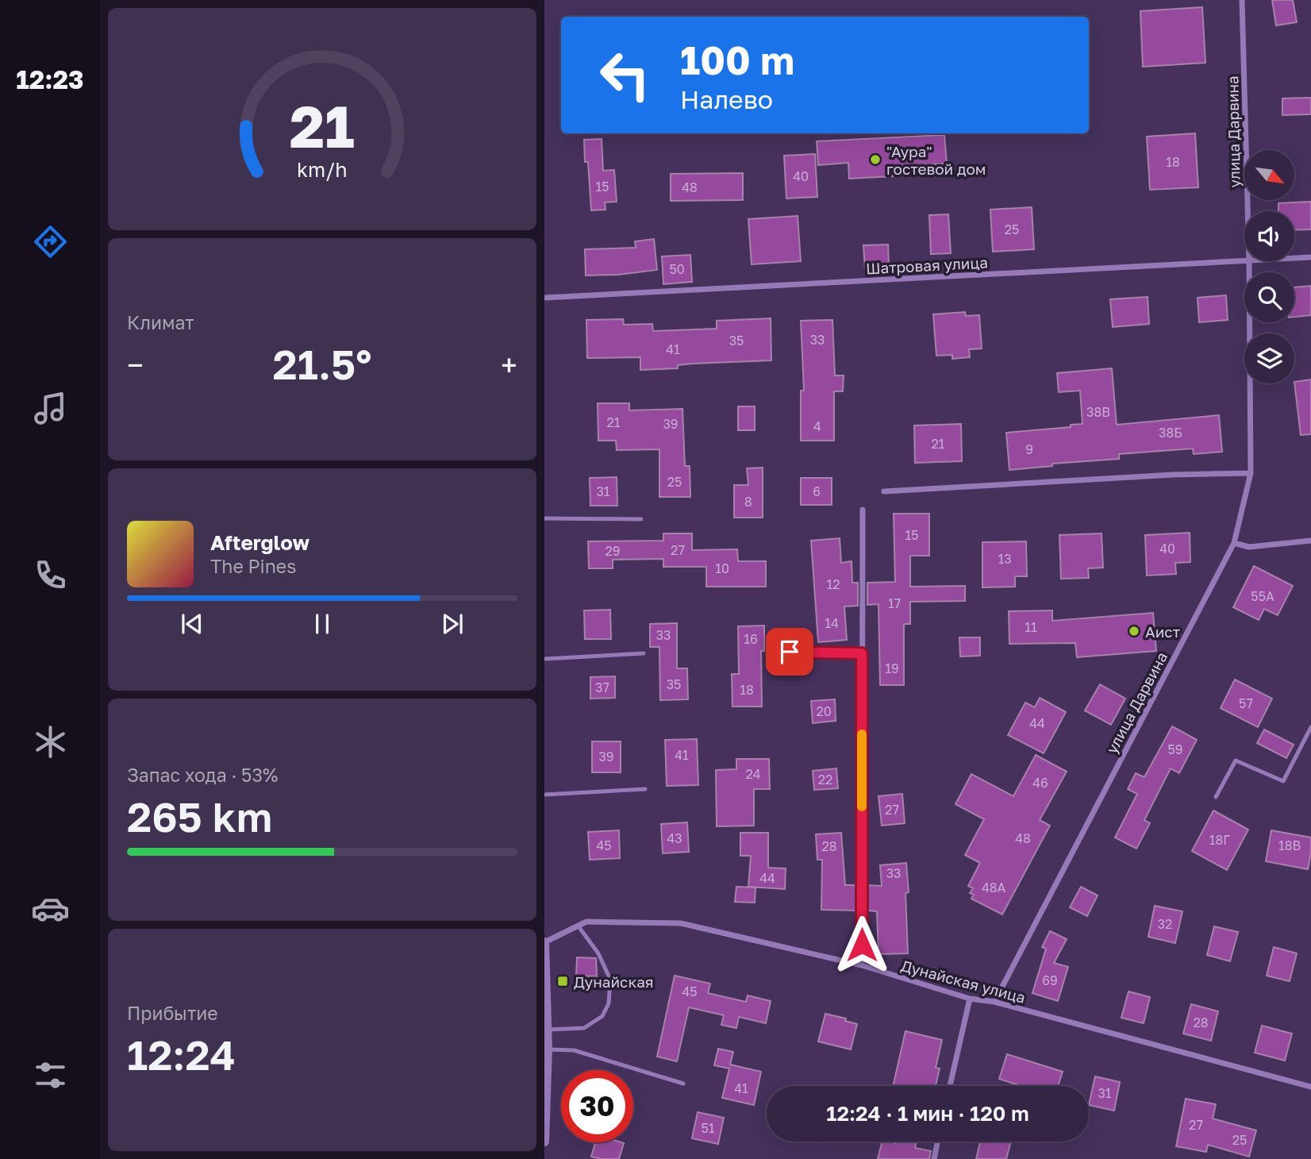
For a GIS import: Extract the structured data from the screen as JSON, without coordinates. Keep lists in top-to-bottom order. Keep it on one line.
{"streets":{"street":["улица Дарвина","Шатровая улица","Дунайская улица"]},"crossings":[["улица Дарвина","Шатровая улица"],["улица Дарвина","Дунайская улица"]],"places":{"other":["\"Аура\" гостевой дом","Аист"],"transit":["Дунайская"]},"house_numbers":["18","40","15","48","25","50","33","35","41","38В","21","39","4","38Б","21","9","25","31","6","8","15","40","27","29","13","10","12","55А","17","14","11","33","16","19","35","37","18","57","20","44","59","41","39","24","22","46","27","43","48","18Г","45","18В","28","33","44","48А","32","69","45","28","41","31","27","51","25"],"north":"bottom right","page":{"tabs":"12:23","turn":["100 m","Налево"],"tile":["Климат",["Запас хода · 53%","265 km"],["Прибытие","12:24"]],"heat":["−","21.5°","+"],"song":["Afterglow","The Pines"],"limit":"30","trip":"12:24 · 1 мин · 120 m","gauge":["21","km/h"]}}
